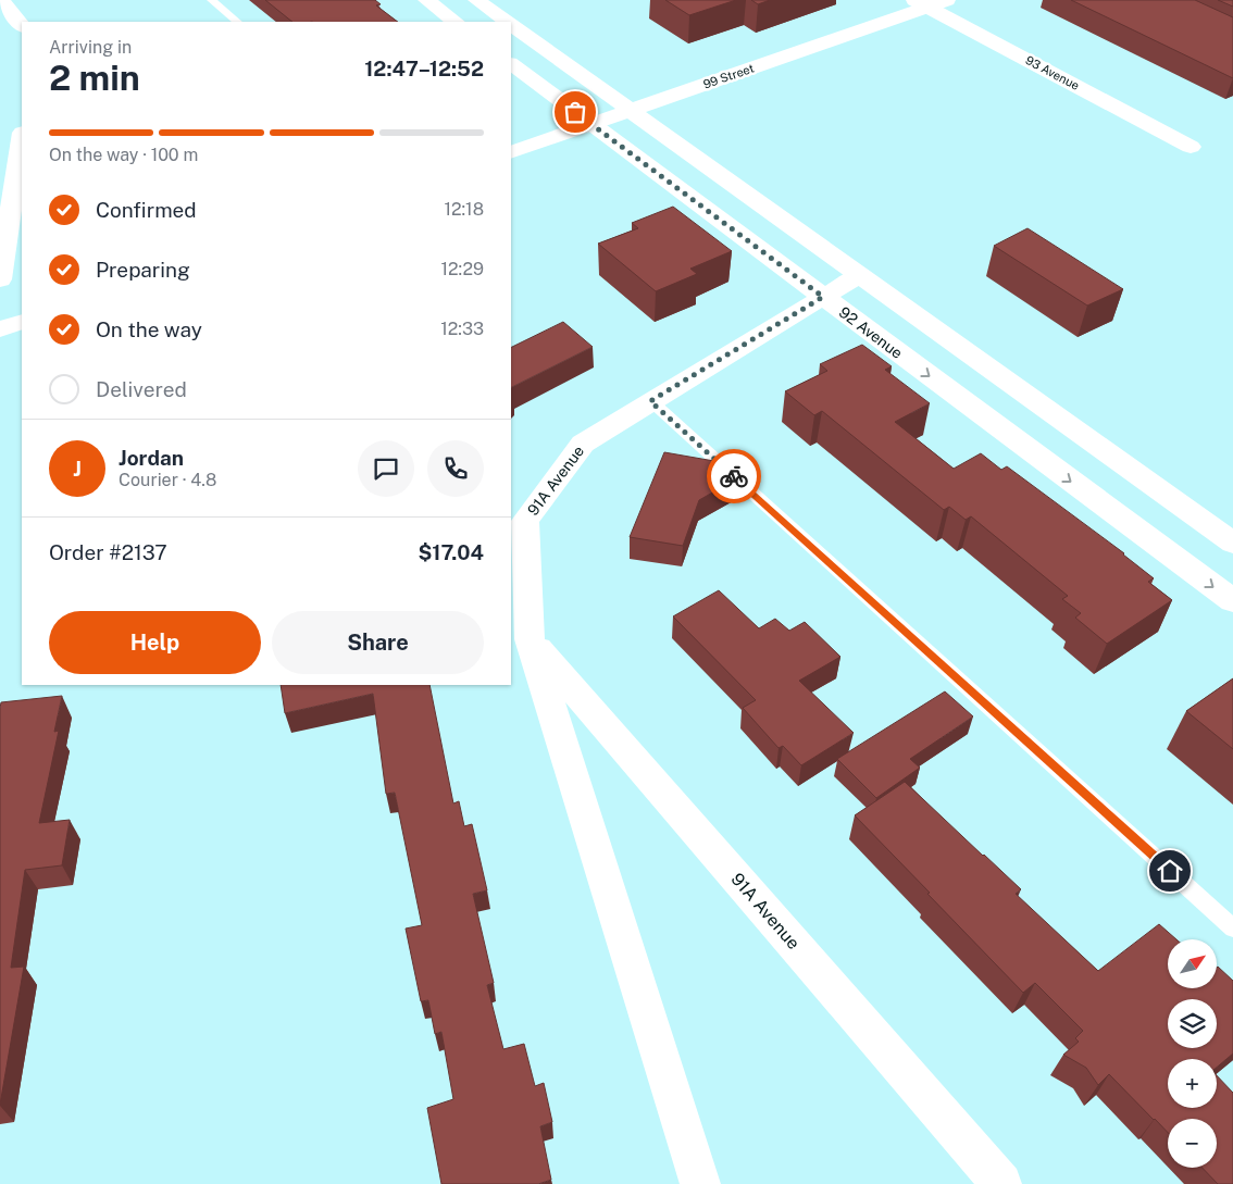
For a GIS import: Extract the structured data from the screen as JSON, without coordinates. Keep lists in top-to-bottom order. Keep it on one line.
{"streets":{"street":["93 Avenue","99 Street","92 Avenue","91A Avenue"]},"crossings":[["93 Avenue","99 Street"],["99 Street","92 Avenue"],["92 Avenue","91A Avenue"]],"north":"top right","page":{"heading":["2 min","Arriving in","12:47–12:52"],"panel":["Jordan","Courier · 4.8","Order #2137","$17.04"],"bar":"On the way · 100 m","list":[["Confirmed","12:18"],["Preparing","12:29"],["On the way","12:33"],"Delivered"],"round":"J","buttons":["Help","Share"],"map_buttons":["+","−"]}}
